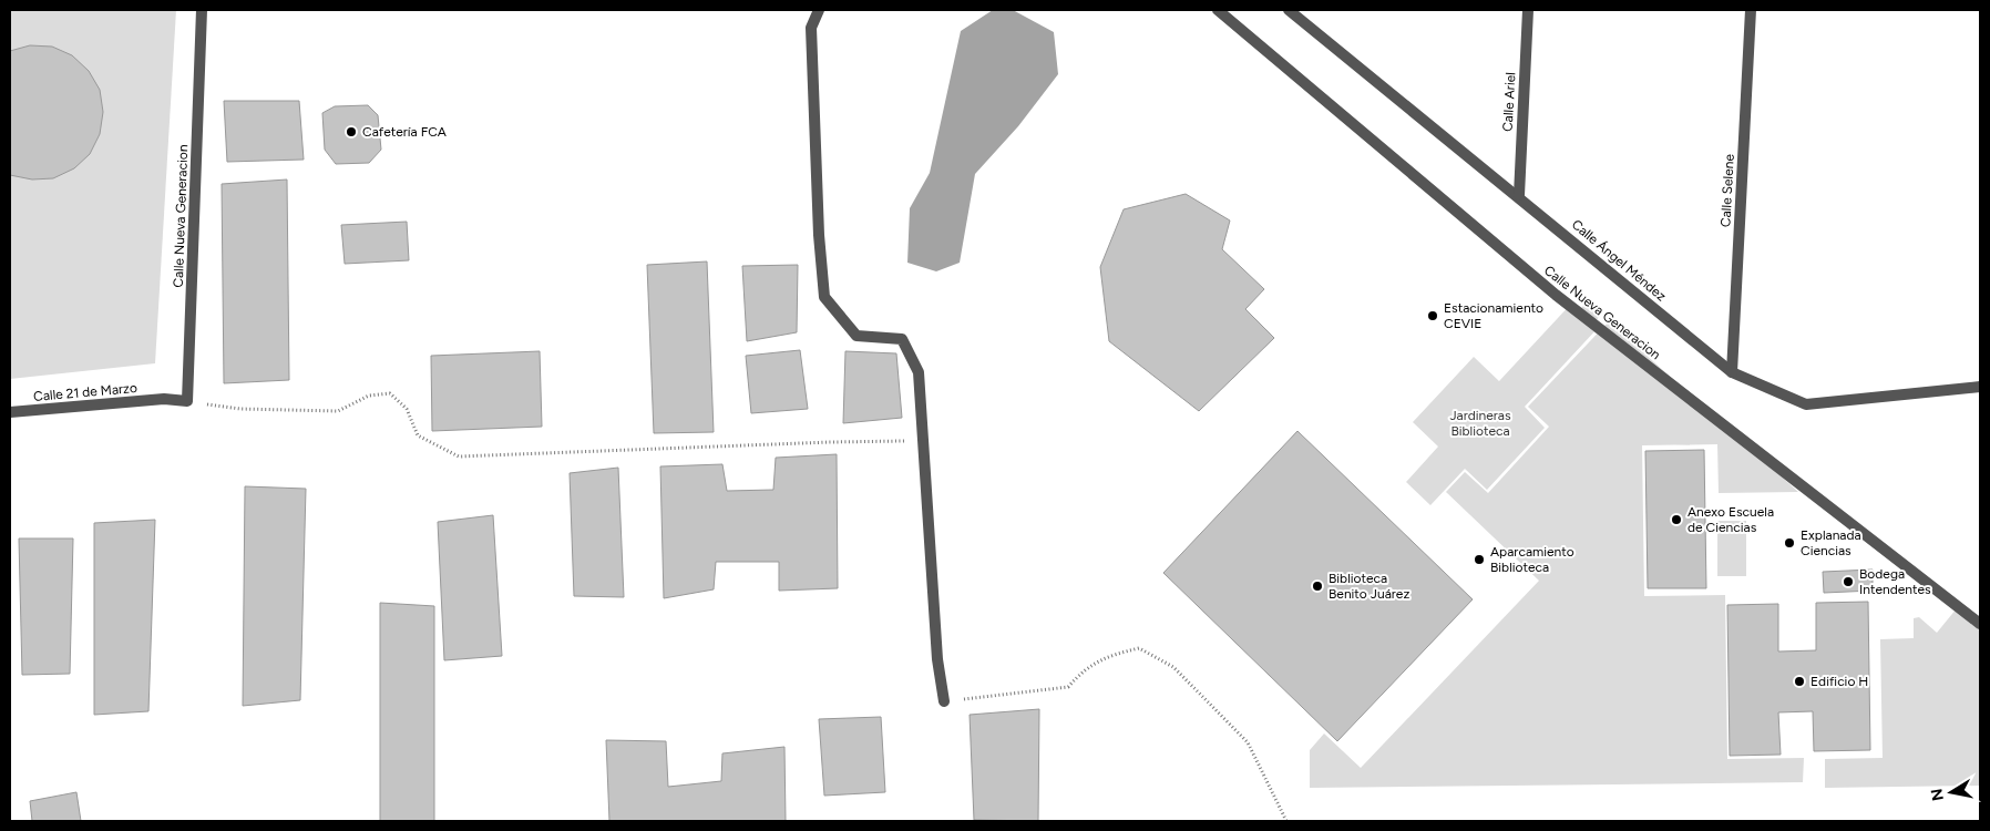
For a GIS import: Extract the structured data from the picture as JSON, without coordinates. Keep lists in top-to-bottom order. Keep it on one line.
{"streets":{"street":["Calle Ariel","Calle Selene","Calle Nueva Generacion","Calle Ángel Méndez","Calle 21 de Marzo"]},"crossings":[["Calle Ariel","Calle Ángel Méndez"],["Calle Selene","Calle Ángel Méndez"],["Calle Nueva Generacion","Calle 21 de Marzo"]],"parks":["Jardineras Biblioteca"],"places":["Cafetería FCA","Estacionamiento CEVIE","Anexo Escuela de Ciencias","Explanada Ciencias","Aparcamiento Biblioteca","Bodega Intendentes","Biblioteca Benito Juárez","Edificio H"],"north":"left"}
